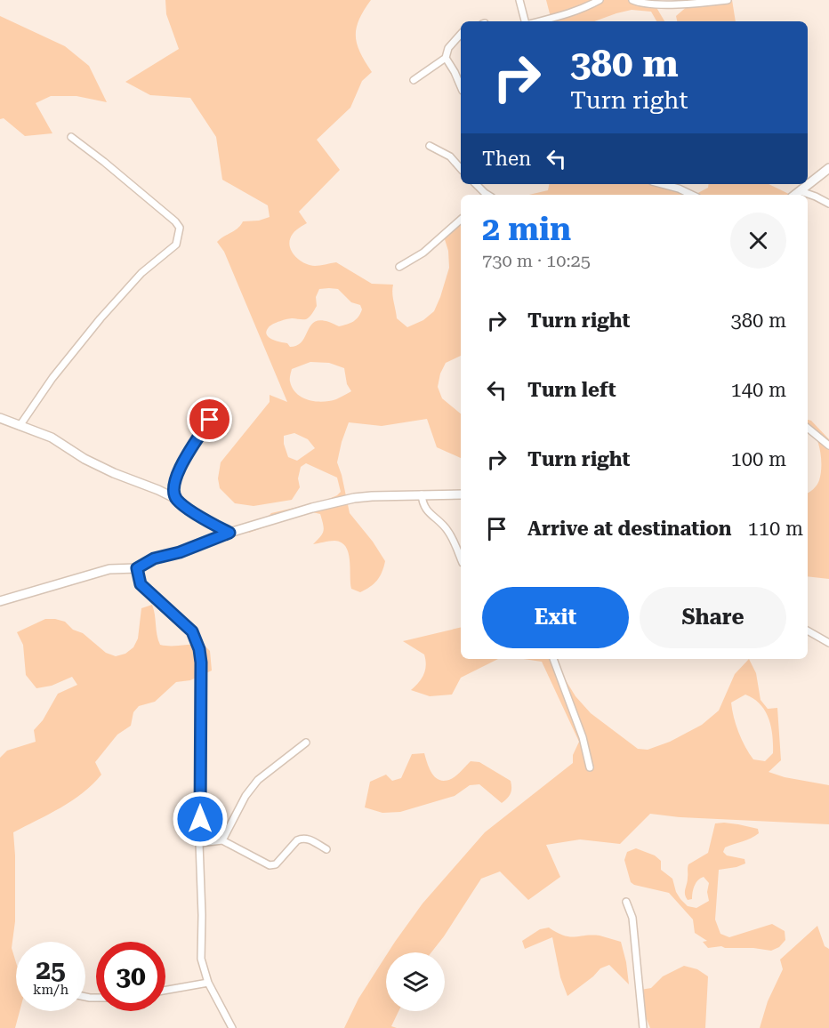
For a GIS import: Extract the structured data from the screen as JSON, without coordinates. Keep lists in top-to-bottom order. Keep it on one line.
{"page":{"turn":["380 m","Turn right"],"then":"Then","heading":["2 min","730 m · 10:25"],"list":[{"name":"Turn right","value":"380 m"},{"name":"Turn left","value":"140 m"},{"name":"Turn right","value":"100 m"},{"name":"Arrive at destination","value":"110 m"}],"buttons":["Exit","Share"],"speed":"25 km/h","limit":"30"}}
